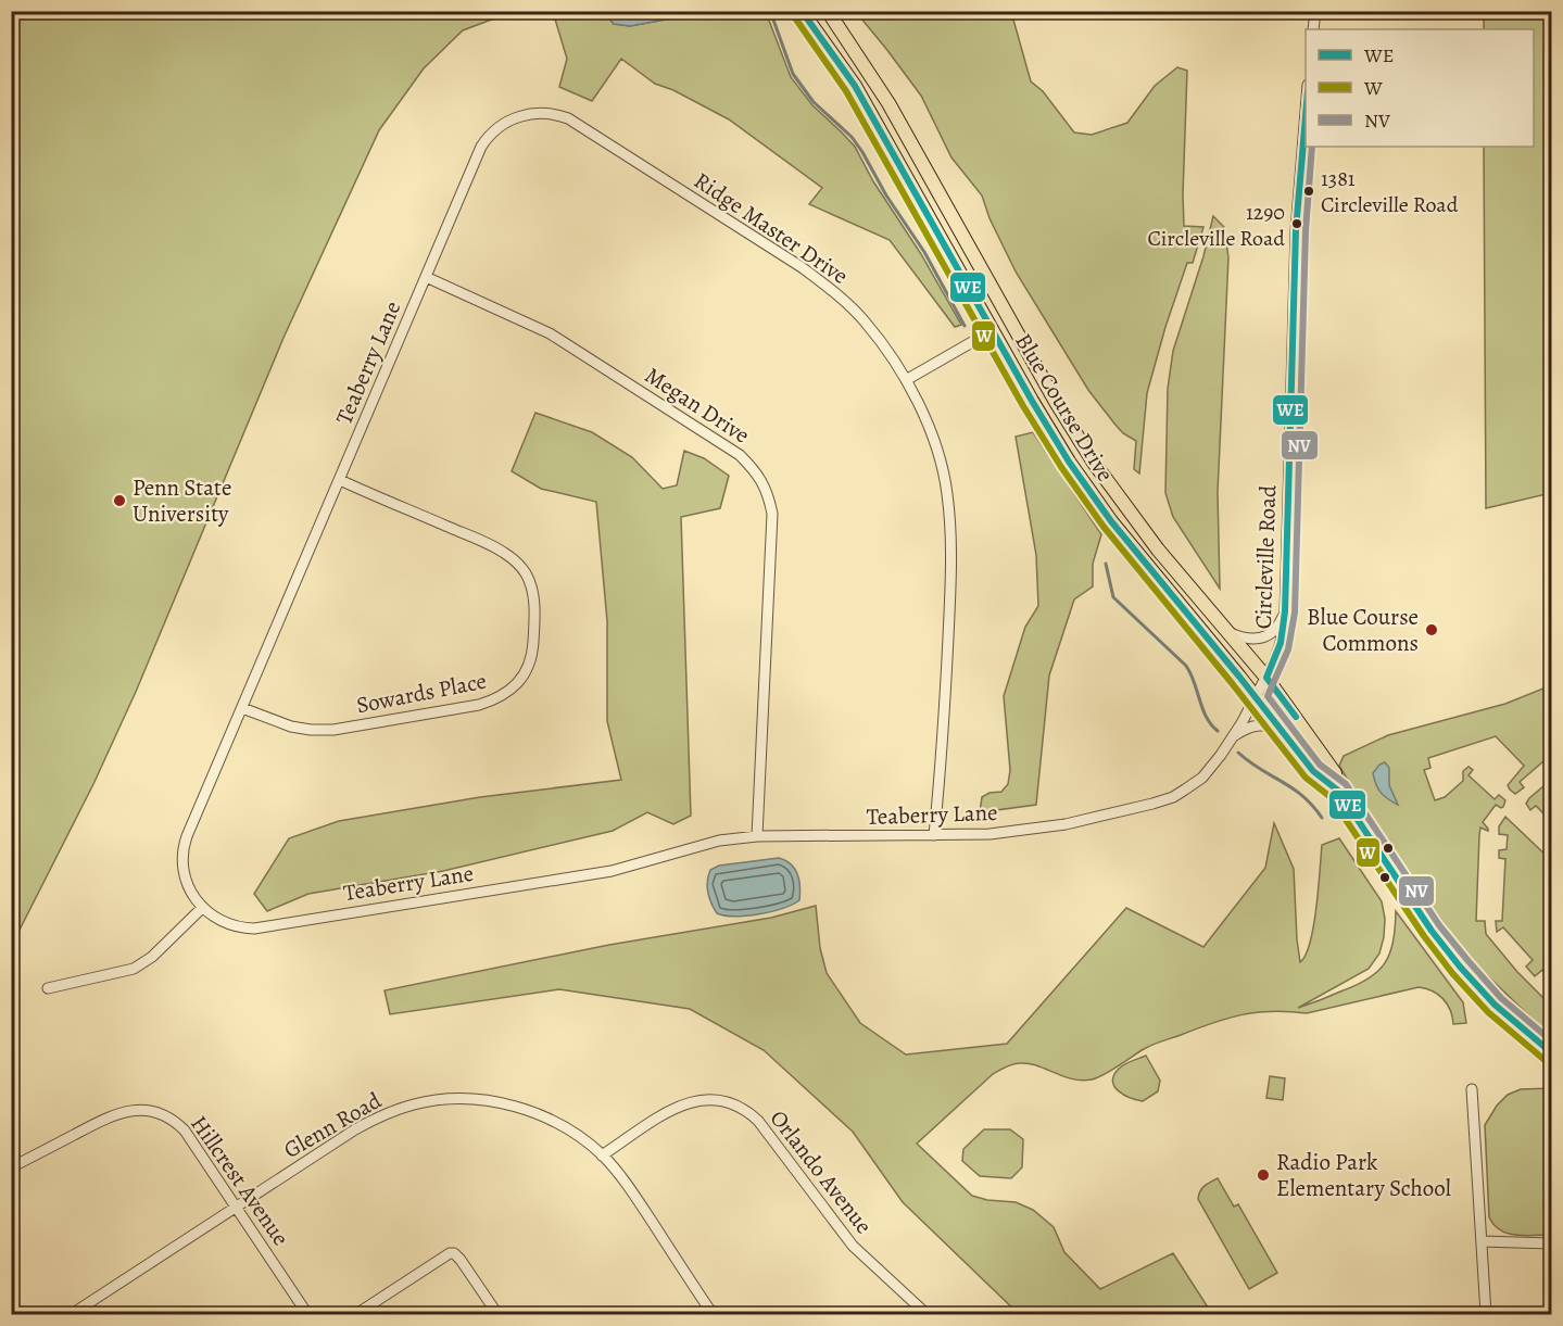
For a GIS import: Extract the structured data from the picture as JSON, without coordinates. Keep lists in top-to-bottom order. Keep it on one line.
{"streets":{"main road":["Blue Course Drive"],"street":["Ridge Master Drive","Teaberry Lane","Megan Drive","Circleville Road","Sowards Place","Glenn Road","Orlando Avenue","Hillcrest Avenue"]},"crossings":[["Ridge Master Drive","Teaberry Lane"],["Ridge Master Drive","Megan Drive"],["Teaberry Lane","Megan Drive"],["Teaberry Lane","Blue Course Drive"],["Teaberry Lane","Circleville Road"],["Teaberry Lane","Sowards Place"],["Blue Course Drive","Circleville Road"],["Glenn Road","Orlando Avenue"],["Glenn Road","Hillcrest Avenue"]],"places":["1381 Circleville Road","1290 Circleville Road","Penn State University","Blue Course Commons","Radio Park Elementary School"],"lines":["transit line WE","transit line W","transit line NV"],"legend":["WE","W","NV"]}
